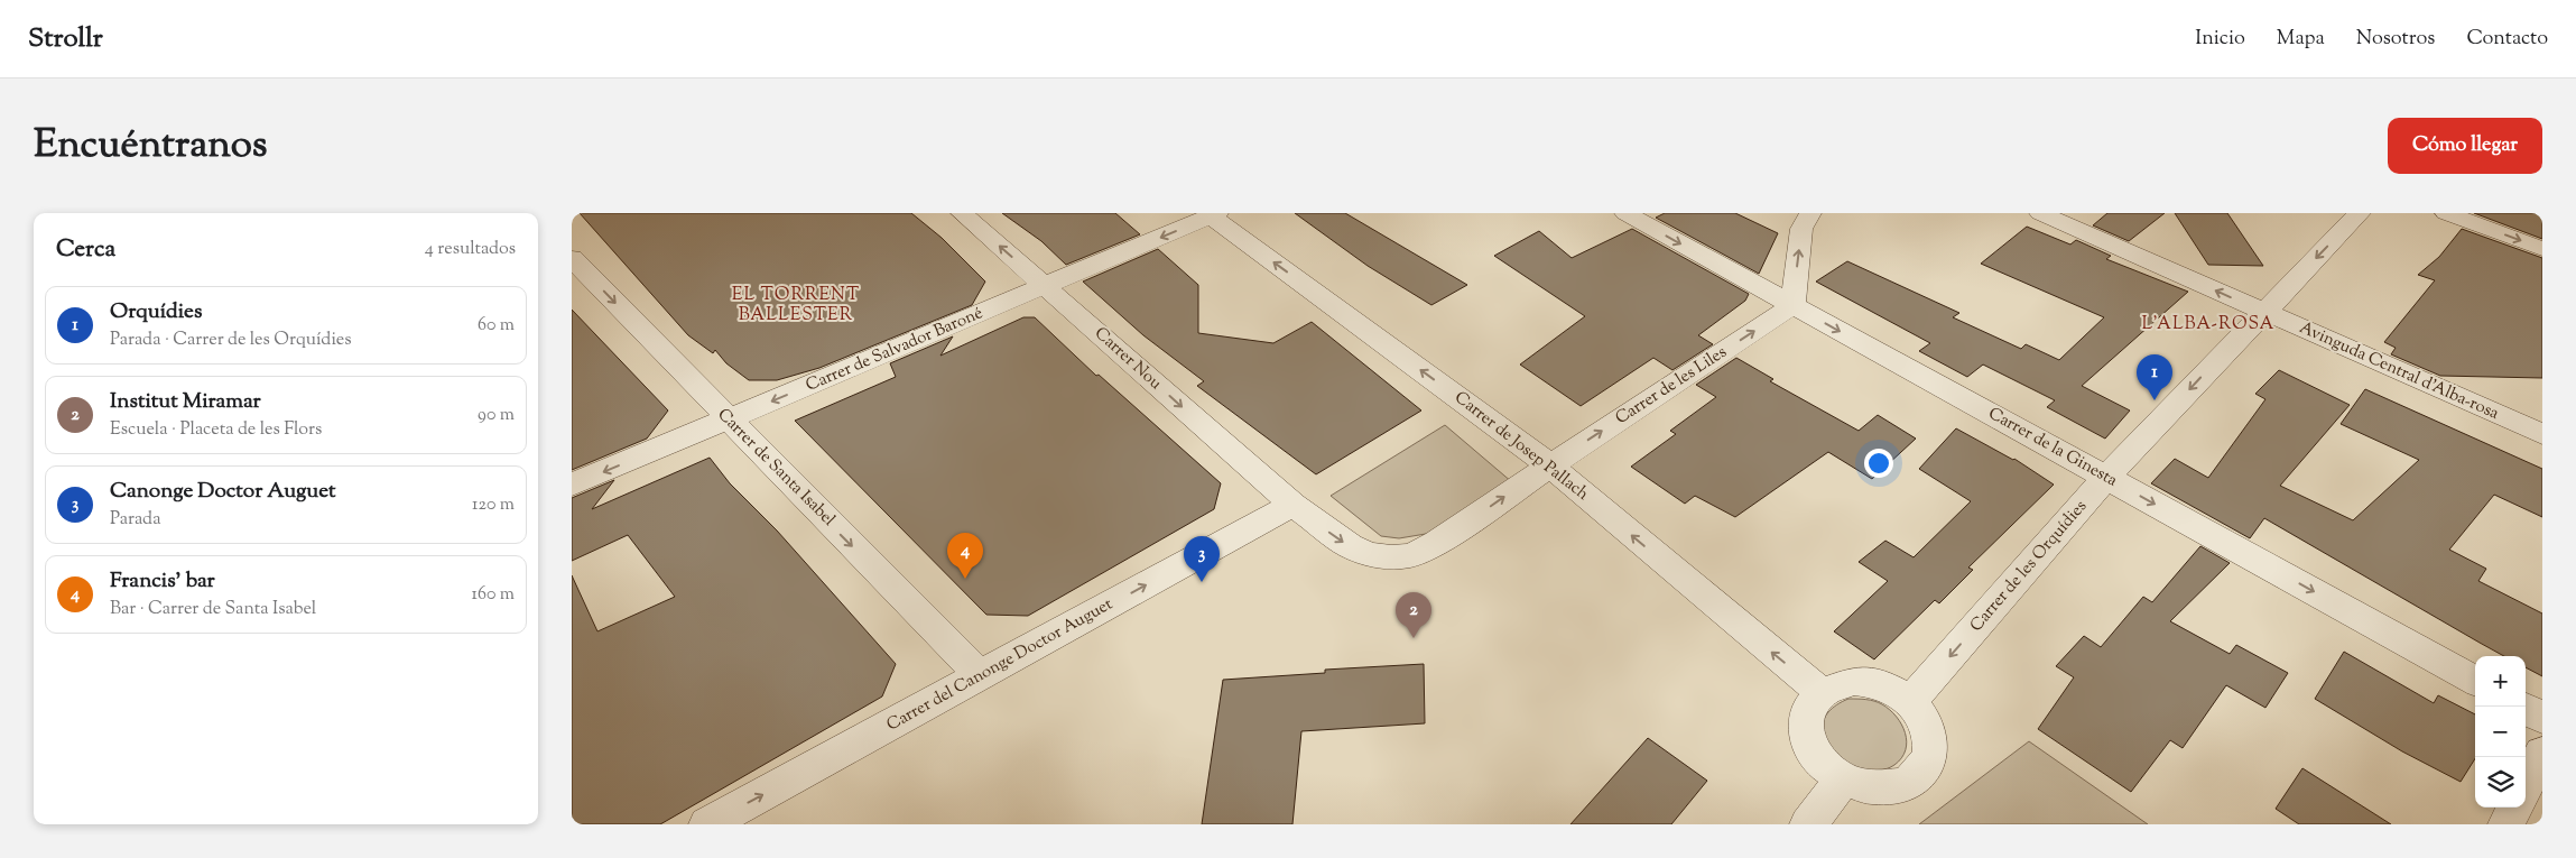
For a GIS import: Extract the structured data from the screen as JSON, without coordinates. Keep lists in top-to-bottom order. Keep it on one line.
{"streets":{"street":["Carrer de Salvador Baroné","Carrer Nou","Avinguda Central d'Alba-rosa","Carrer de les Liles","Carrer de Josep Pallach","Carrer de la Ginesta","Carrer de Santa Isabel","Carrer de les Orquídies","Carrer del Canonge Doctor Auguet"]},"crossings":[["Carrer de Salvador Baroné","Carrer Nou"],["Carrer de Salvador Baroné","Carrer de Josep Pallach"],["Carrer de Salvador Baroné","Carrer de Santa Isabel"],["Carrer Nou","Carrer de les Liles"],["Carrer Nou","Carrer de Josep Pallach"],["Carrer Nou","Carrer del Canonge Doctor Auguet"],["Avinguda Central d'Alba-rosa","Carrer de les Orquídies"],["Carrer de les Liles","Carrer de Josep Pallach"],["Carrer de les Liles","Carrer de la Ginesta"],["Carrer de Josep Pallach","Carrer de les Orquídies"],["Carrer de la Ginesta","Carrer de les Orquídies"],["Carrer de Santa Isabel","Carrer del Canonge Doctor Auguet"]],"one_way":["Carrer de Salvador Baroné","Avinguda Central d'Alba-rosa","Carrer de les Liles","Carrer de Josep Pallach","Carrer de la Ginesta","Carrer de Santa Isabel","Carrer de les Orquídies","Carrer del Canonge Doctor Auguet"],"districts":["EL TORRENT BALLESTER","L'ALBA-ROSA"],"page":{"header":"Strollr","nav":["Inicio","Mapa","Nosotros","Contacto"],"title":"Encuéntranos","buttons":"Cómo llegar","heading":["Cerca","4 resultados"],"list":[{"mark":"1","name":"Orquídies","note":"Parada · Carrer de les Orquídies","value":"60 m"},{"mark":"2","name":"Institut Miramar","note":"Escuela · Placeta de les Flors","value":"90 m"},{"mark":"3","name":"Canonge Doctor Auguet","note":"Parada","value":"120 m"},{"mark":"4","name":"Francis' bar","note":"Bar · Carrer de Santa Isabel","value":"160 m"}],"pins":["1","4","3","2"],"map_buttons":["+","−"]}}
